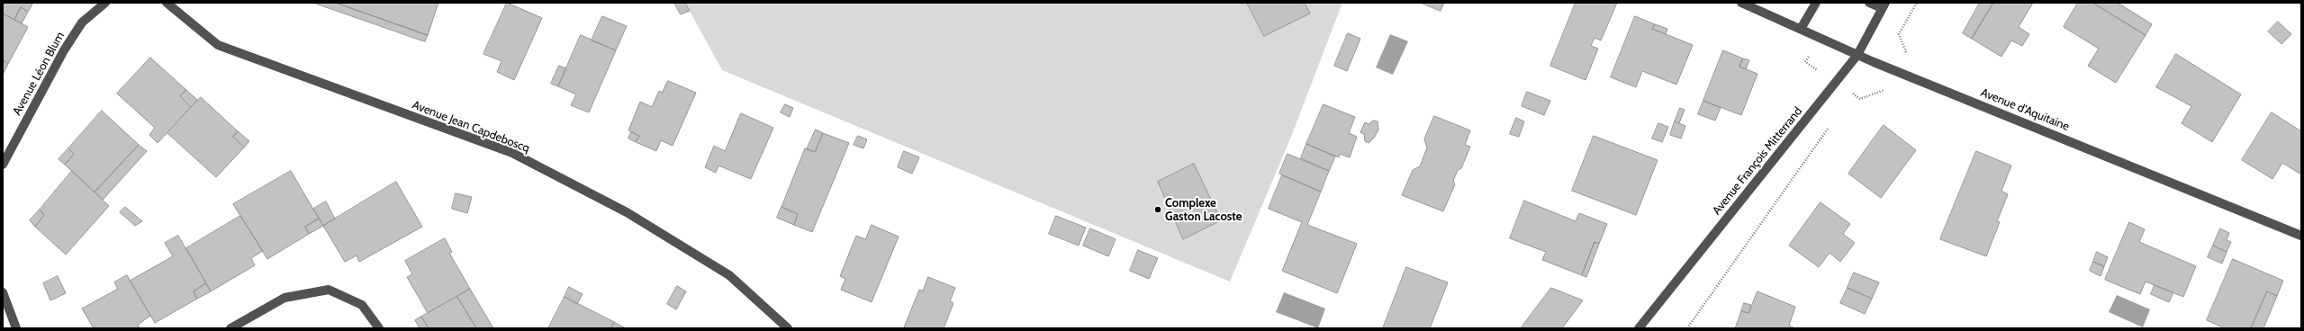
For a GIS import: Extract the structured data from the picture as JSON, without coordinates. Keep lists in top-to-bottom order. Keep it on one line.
{"streets":{"street":["Avenue Léon Blum","Avenue d'Aquitaine","Avenue Jean Capdeboscq","Avenue François Mitterrand"]},"crossings":[["Avenue d'Aquitaine","Avenue François Mitterrand"]],"places":["Complexe Gaston Lacoste"]}
